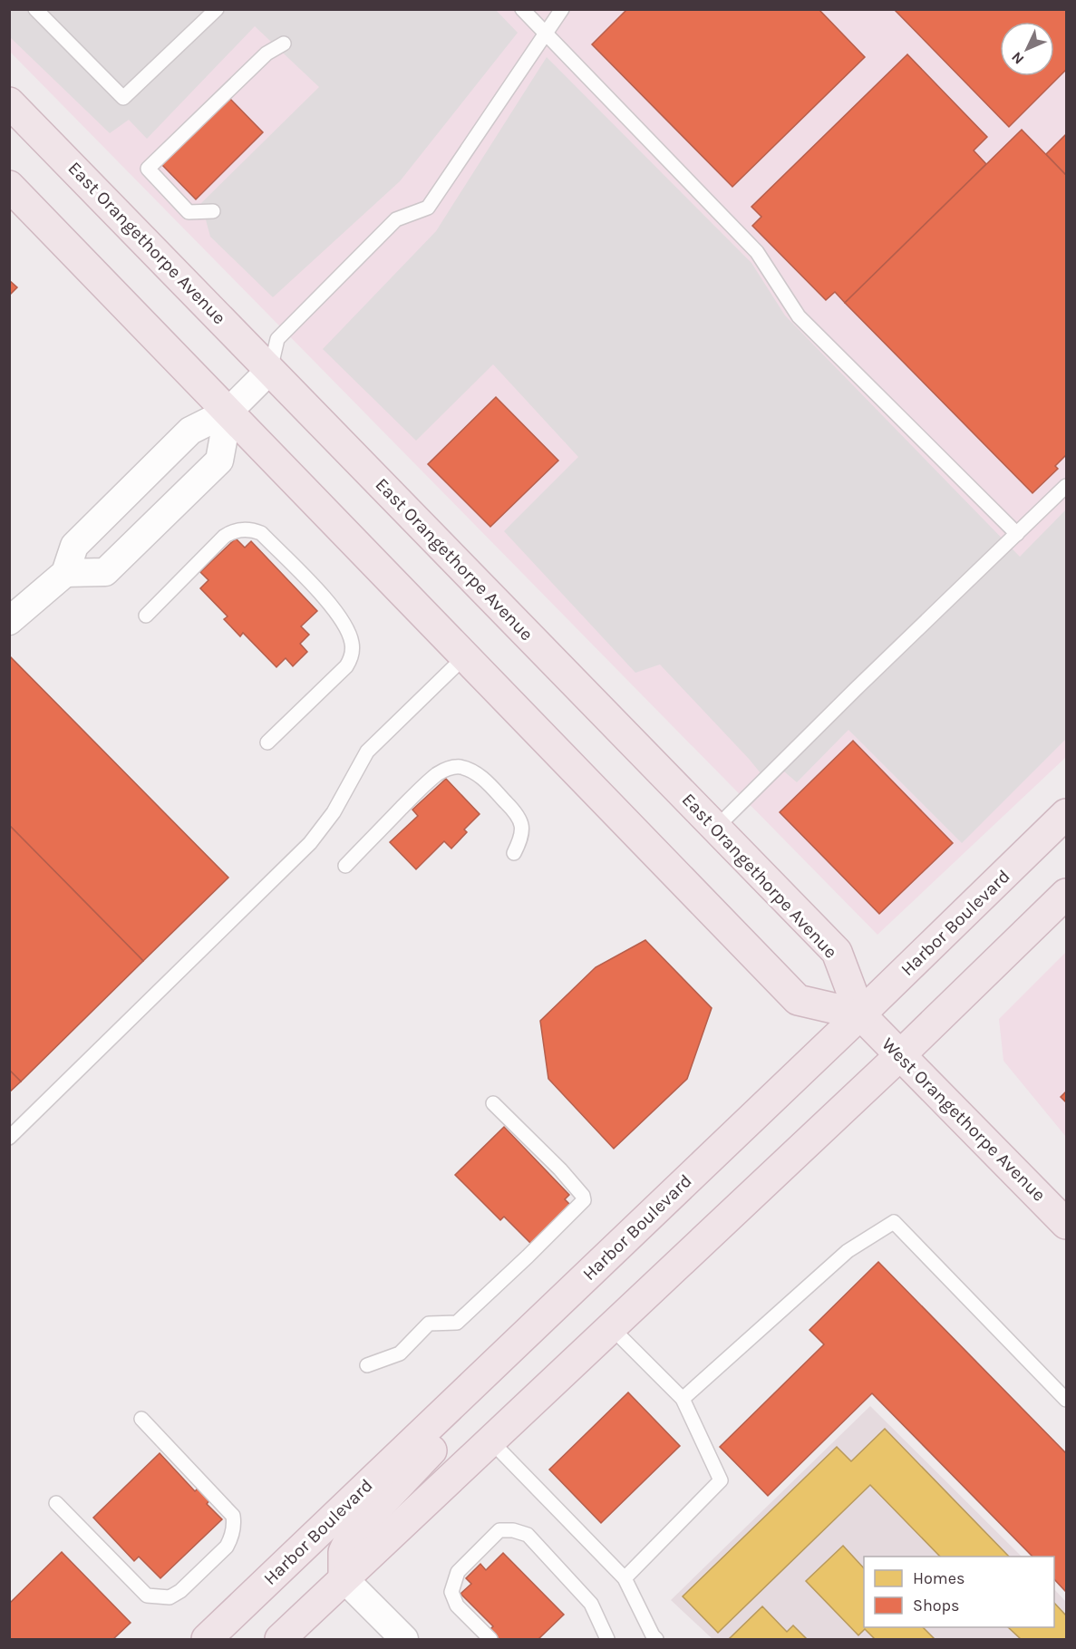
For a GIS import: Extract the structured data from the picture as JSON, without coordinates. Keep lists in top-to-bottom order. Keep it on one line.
{"streets":{"main road":["East Orangethorpe Avenue","Harbor Boulevard","West Orangethorpe Avenue"]},"crossings":[["East Orangethorpe Avenue","Harbor Boulevard"],["East Orangethorpe Avenue","West Orangethorpe Avenue"],["Harbor Boulevard","West Orangethorpe Avenue"]],"legend":["Homes","Shops"],"north":"bottom left"}
